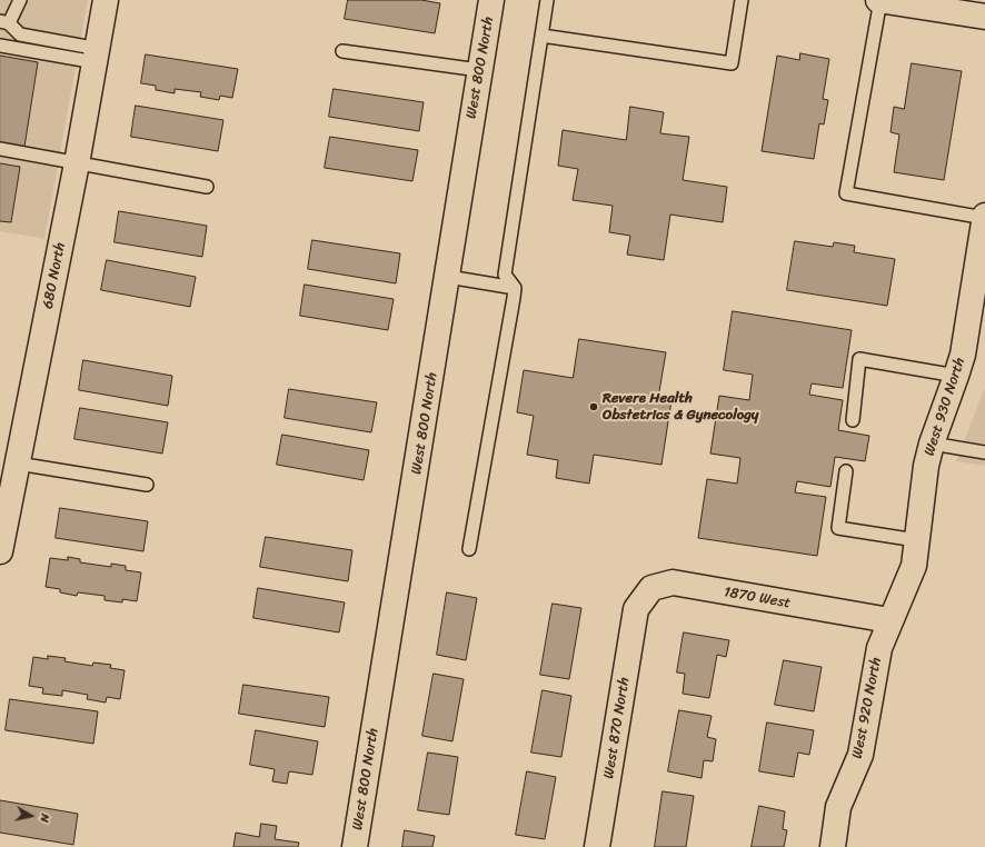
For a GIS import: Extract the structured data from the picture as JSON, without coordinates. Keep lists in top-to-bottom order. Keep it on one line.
{"streets":{"street":["West 800 North","680 North","West 930 North","1870 West","West 920 North","West 870 North"]},"crossings":[["West 930 North","1870 West"],["West 930 North","West 920 North"],["1870 West","West 920 North"],["1870 West","West 870 North"]],"places":["Revere Health Obstetrics & Gynecology"],"north":"right"}
